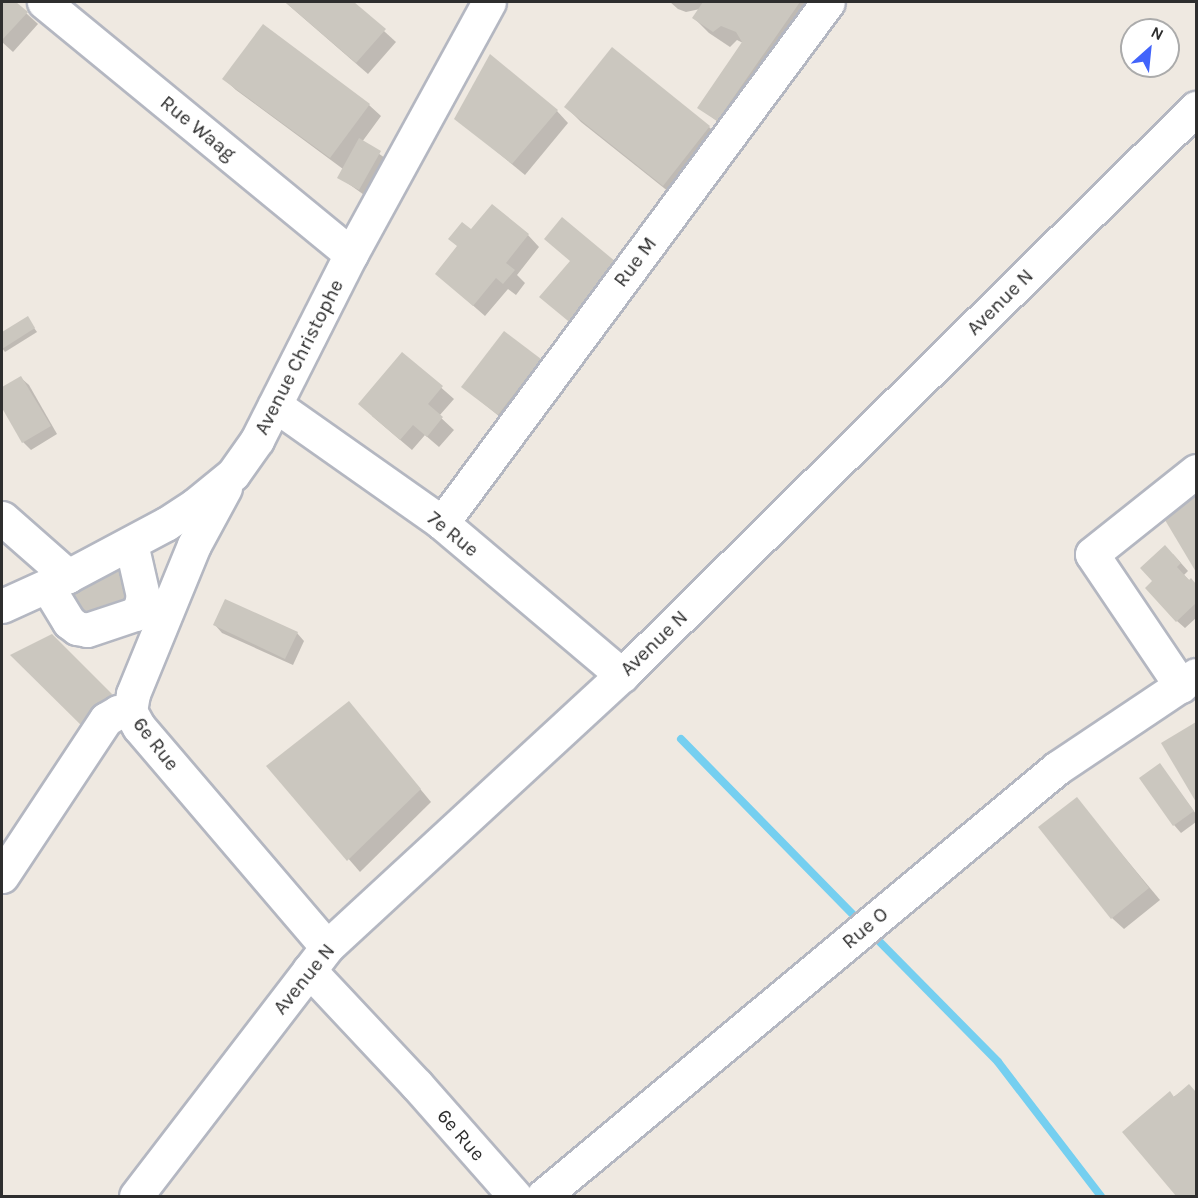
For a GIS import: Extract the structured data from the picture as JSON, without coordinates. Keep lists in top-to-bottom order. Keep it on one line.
{"streets":{"street":["Rue Waag","Rue M","Avenue N","Avenue Christophe","7e Rue","6e Rue","Rue O"]},"crossings":[["Rue Waag","Avenue Christophe"],["Rue M","7e Rue"],["Avenue N","7e Rue"],["Avenue N","6e Rue"],["Avenue Christophe","7e Rue"],["Avenue Christophe","6e Rue"]],"north":"top right"}
